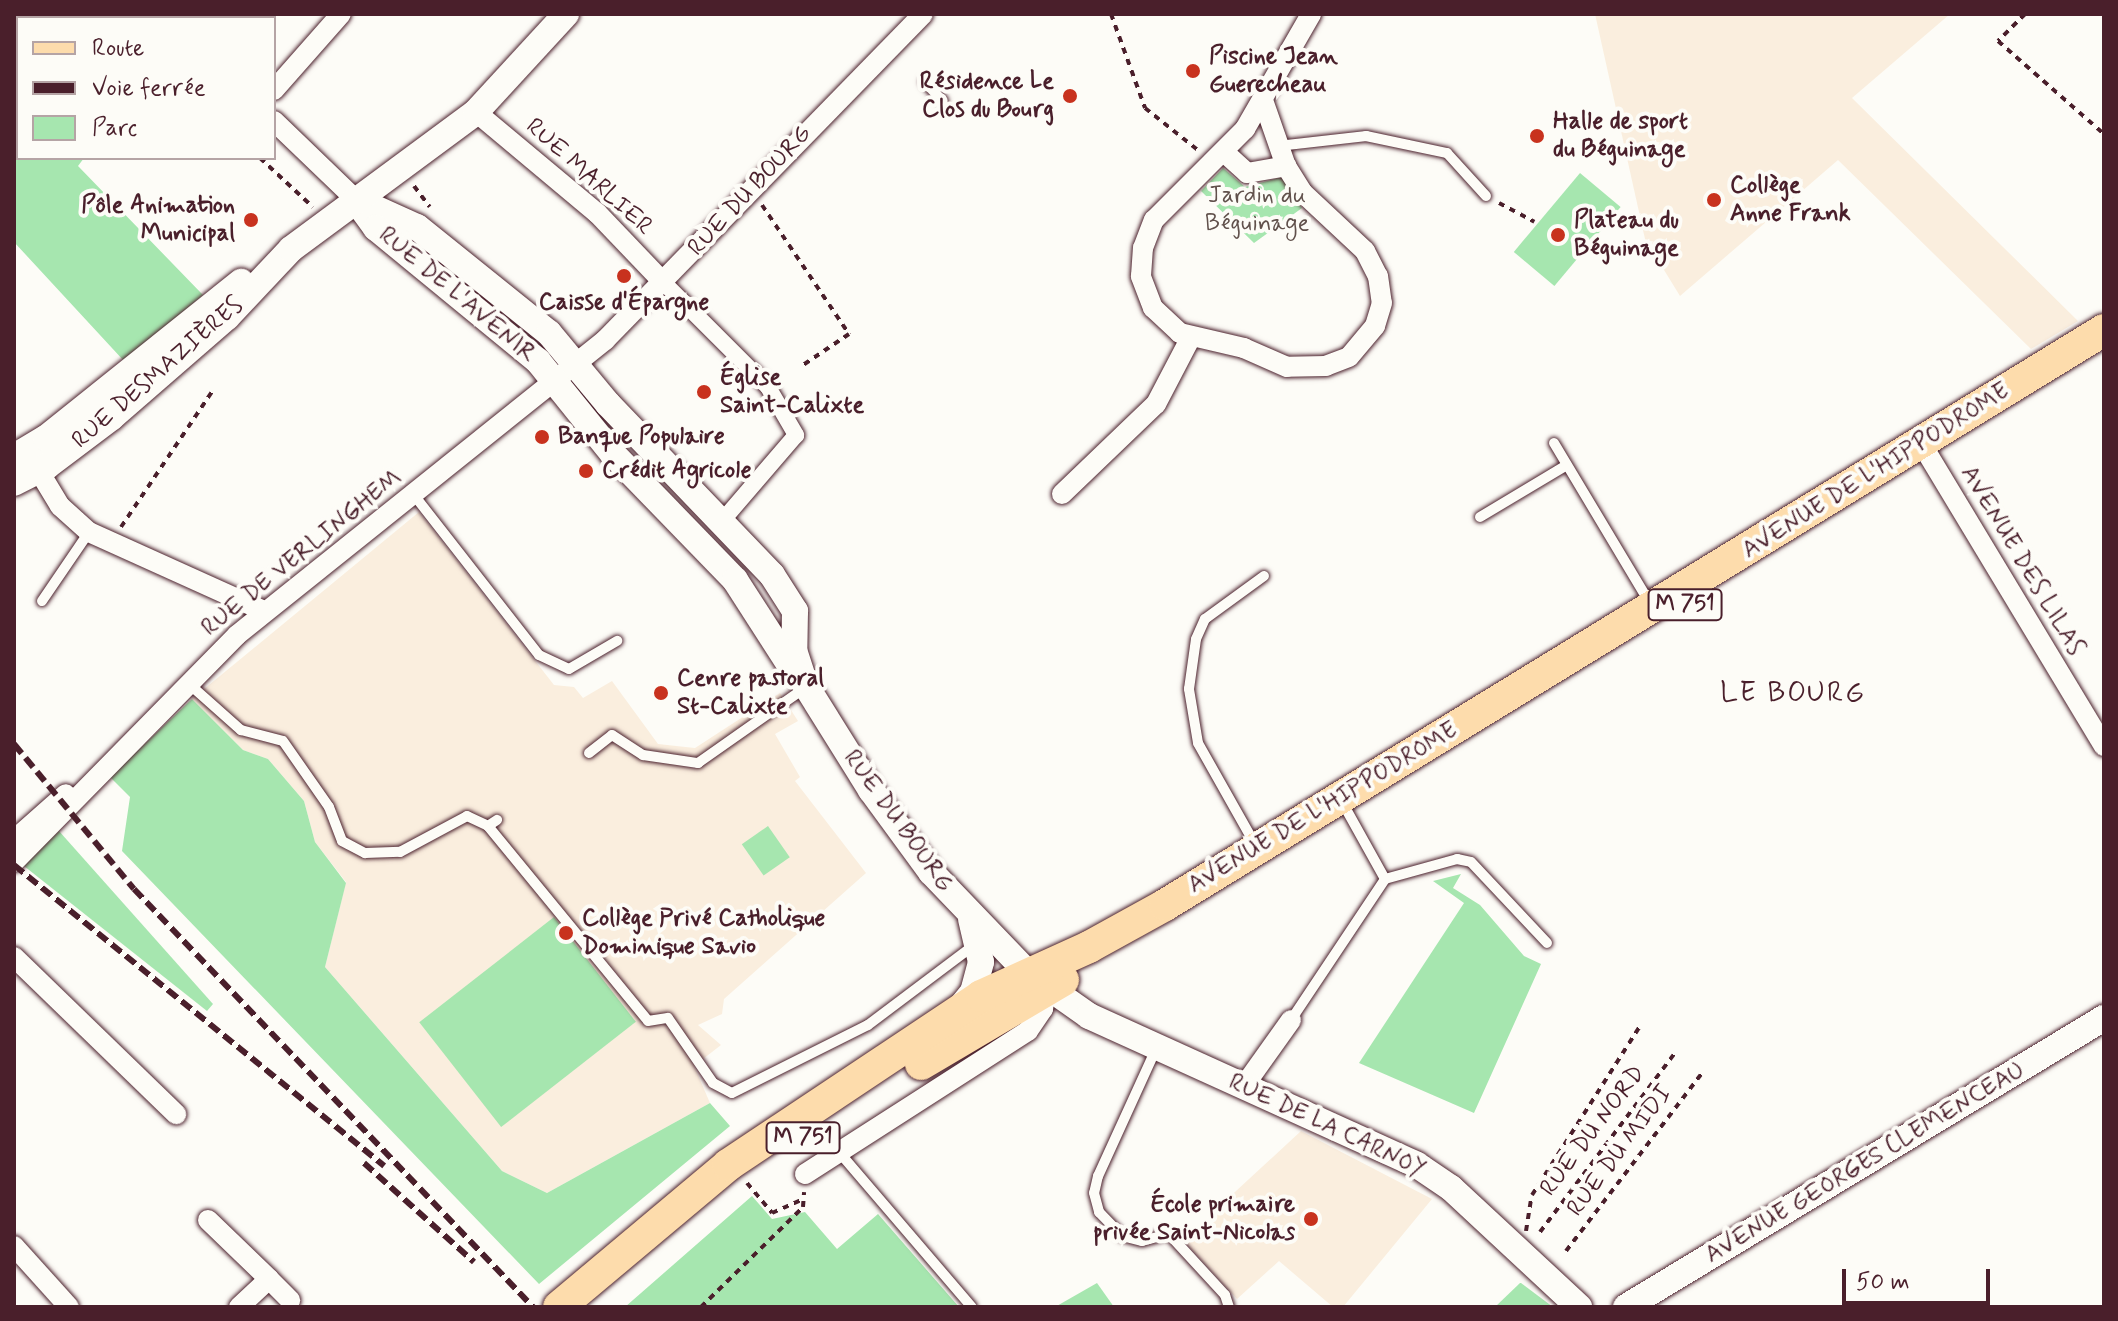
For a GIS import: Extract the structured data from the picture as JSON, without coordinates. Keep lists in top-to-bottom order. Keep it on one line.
{"streets":{"main road":["AVENUE DE L'HIPPODROME","M 751"],"street":["RUE MARLIER","RUE DU BOURG","RUE DE L'AVENIR","RUE DESMAZIÈRES","RUE DE VERLINGHEM","AVENUE DES LILAS","RUE DE LA CARNOY","AVENUE GEORGES CLEMENCEAU"],"path":["RUE DU NORD","RUE DU MIDI"]},"crossings":[["RUE MARLIER","RUE DU BOURG"],["RUE MARLIER","RUE DESMAZIÈRES"],["RUE DU BOURG","RUE DE L'AVENIR"],["RUE DU BOURG","AVENUE DE L'HIPPODROME"],["RUE DU BOURG","RUE DE VERLINGHEM"],["RUE DU BOURG","RUE DE LA CARNOY"],["RUE DE L'AVENIR","RUE DESMAZIÈRES"],["RUE DE L'AVENIR","RUE DE VERLINGHEM"],["AVENUE DE L'HIPPODROME","AVENUE DES LILAS"],["AVENUE DE L'HIPPODROME","RUE DE LA CARNOY"]],"districts":["LE BOURG"],"parks":["Jardin du Béguinage"],"places":["Piscine Jean Guerecheau","Résidence Le Clos du Bourg","Halle de sport du Béguinage","Collège Anne Frank","Pôle Animation Municipal","Plateau du Béguinage","Caisse d'Épargne","Église Saint-Calixte","Banque Populaire","Crédit Agricole","Cenre pastoral St-Calixte","Collège Privé Catholique Dominique Savio","École primaire privée Saint-Nicolas"],"legend":["Route","Voie ferrée","Parc"],"scale_bar":"50 m"}
